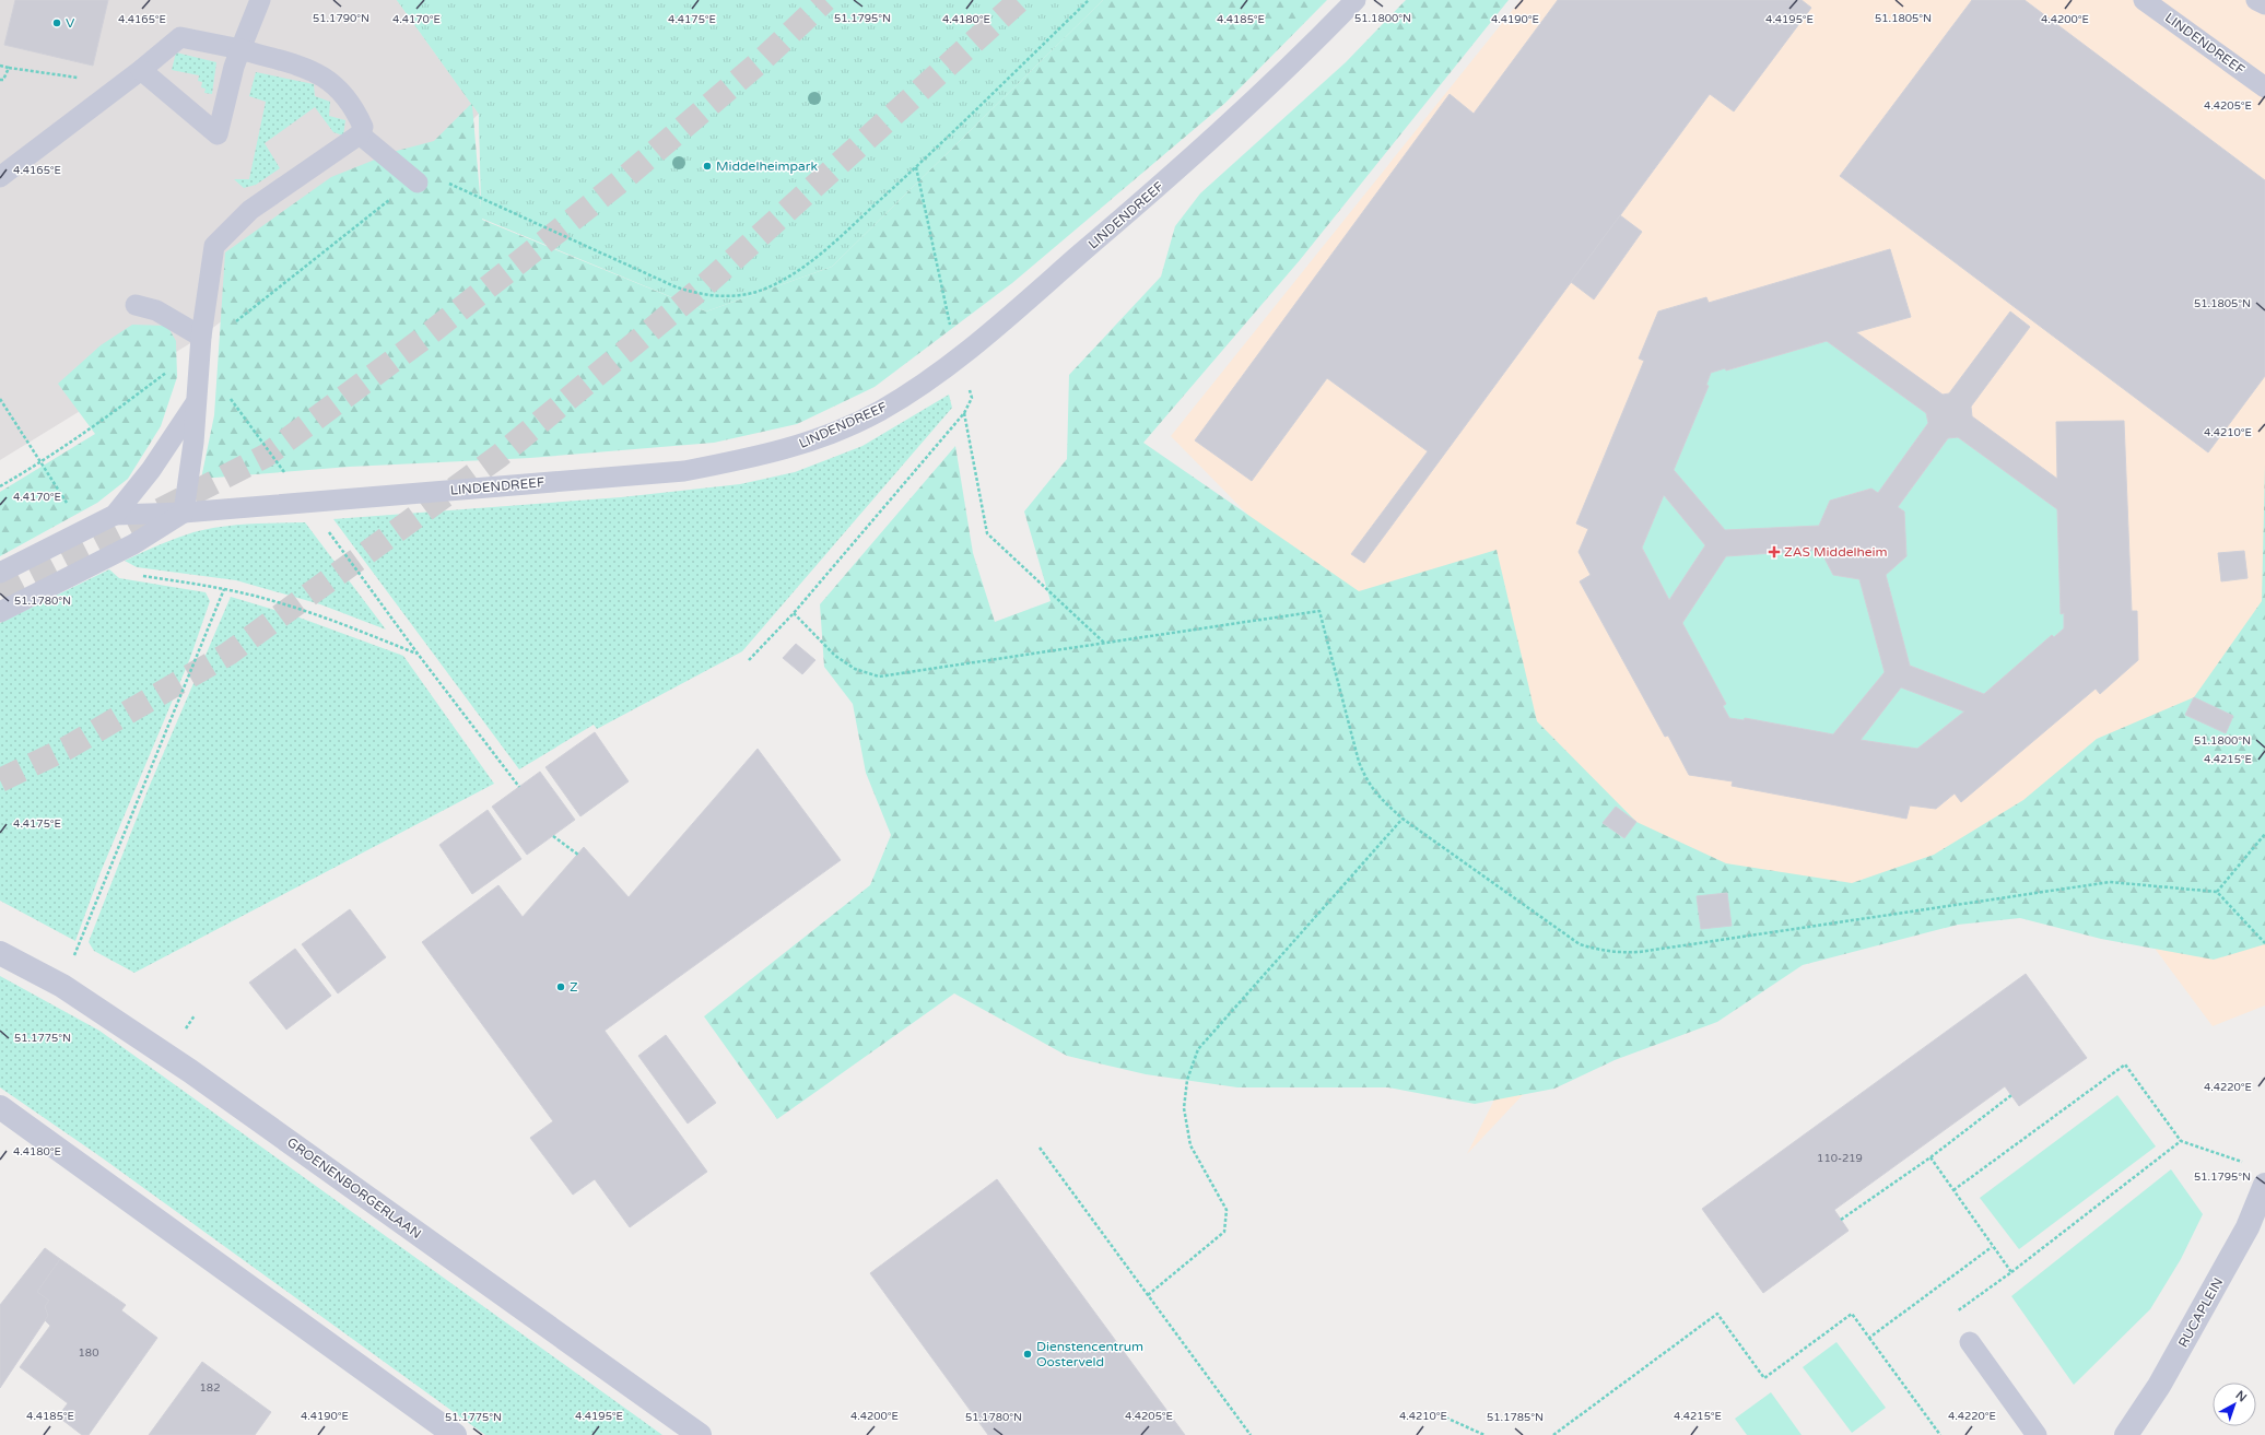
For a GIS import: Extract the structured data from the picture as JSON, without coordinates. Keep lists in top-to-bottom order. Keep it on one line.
{"streets":{"street":["GROENENBORGERLAAN","RUCAPLEIN"],"lane":["LINDENDREEF"]},"places":{"other":["V","Middelheimpark","Z","Dienstencentrum Oosterveld"],"health":["ZAS Middelheim"]},"house_numbers":["110-219","180","182"],"north":"top right","coordinates":["51.1795°N","51.1790°N","51.1800°N","51.1805°N","4.4165°E","4.4170°E","4.4175°E","4.4180°E","4.4185°E","4.4190°E","4.4195°E","4.4200°E","4.4205°E","4.4210°E","51.1780°N","4.4215°E","51.1775°N","4.4220°E","51.1785°N"]}
